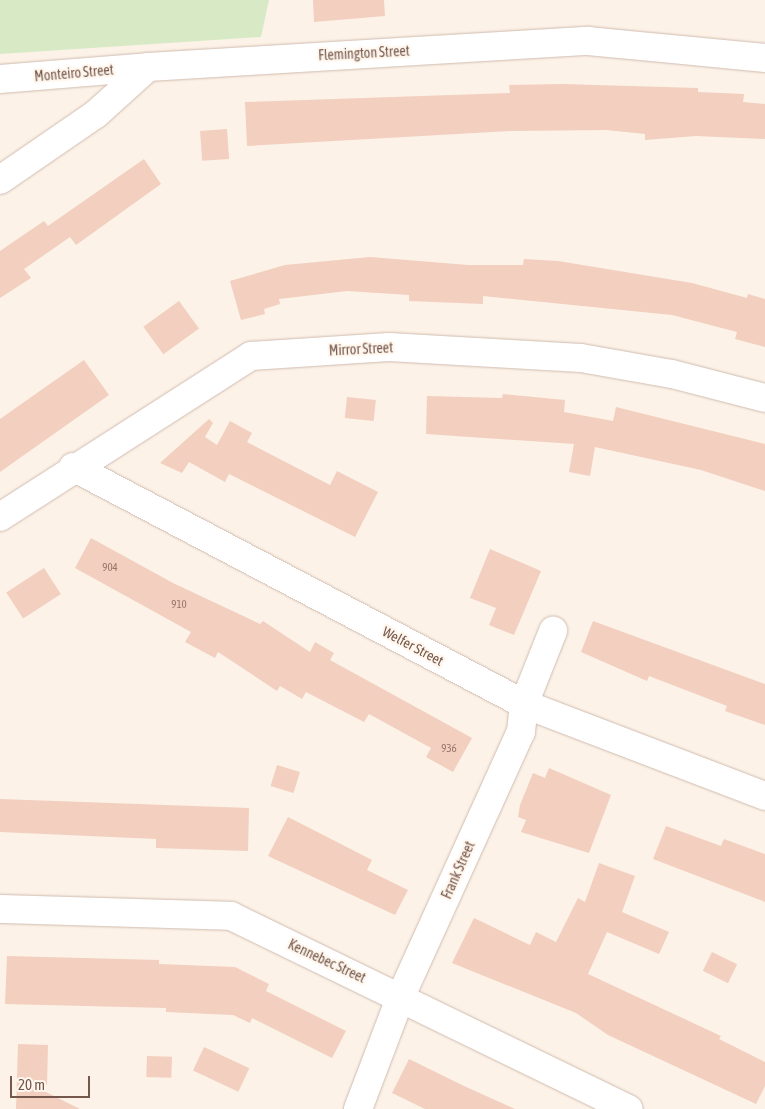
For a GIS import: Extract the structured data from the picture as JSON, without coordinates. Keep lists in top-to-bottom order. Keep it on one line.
{"streets":{"street":["Flemington Street","Monteiro Street","Mirror Street","Welfer Street","Frank Street","Kennebec Street"]},"crossings":[["Flemington Street","Monteiro Street"],["Mirror Street","Welfer Street"],["Welfer Street","Frank Street"],["Frank Street","Kennebec Street"]],"house_numbers":["904","910","936"],"scale_bar":"20 m"}
